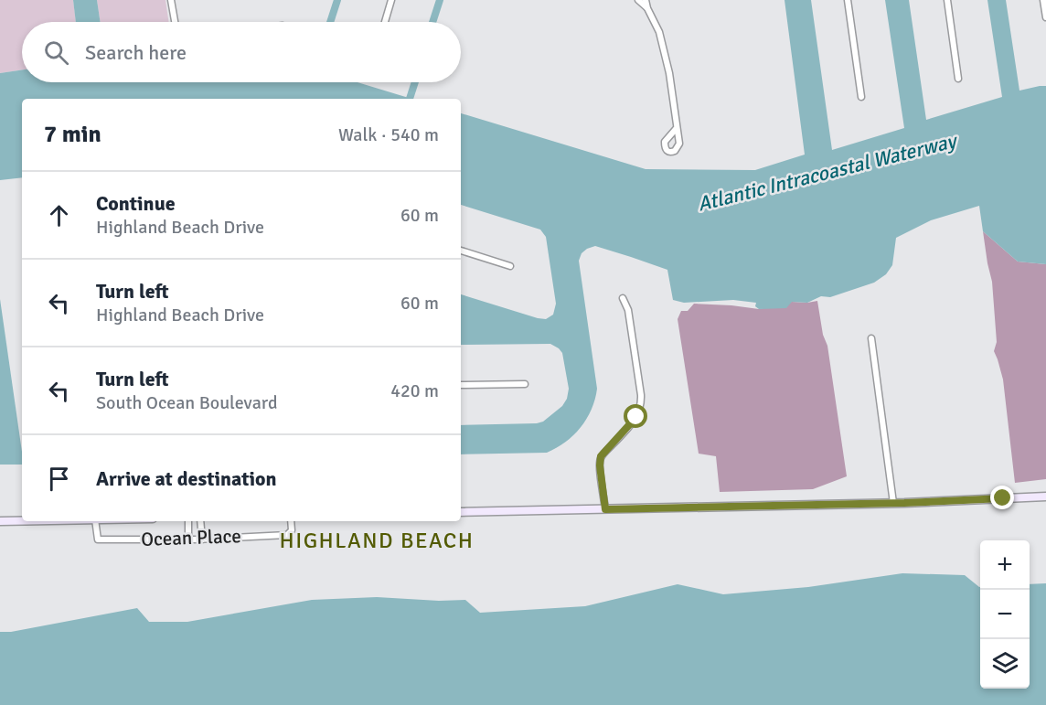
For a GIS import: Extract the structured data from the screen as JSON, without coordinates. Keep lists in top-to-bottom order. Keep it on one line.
{"streets":{"street":["Ocean Place"]},"districts":["HIGHLAND BEACH"],"water":["Atlantic Intracoastal Waterway"],"page":{"search":"Search here","heading":["7 min","Walk · 540 m"],"list":[["Continue","Highland Beach Drive","60 m"],["Turn left","Highland Beach Drive","60 m"],["Turn left","South Ocean Boulevard","420 m"],"Arrive at destination"],"map_buttons":["+","−"]}}
